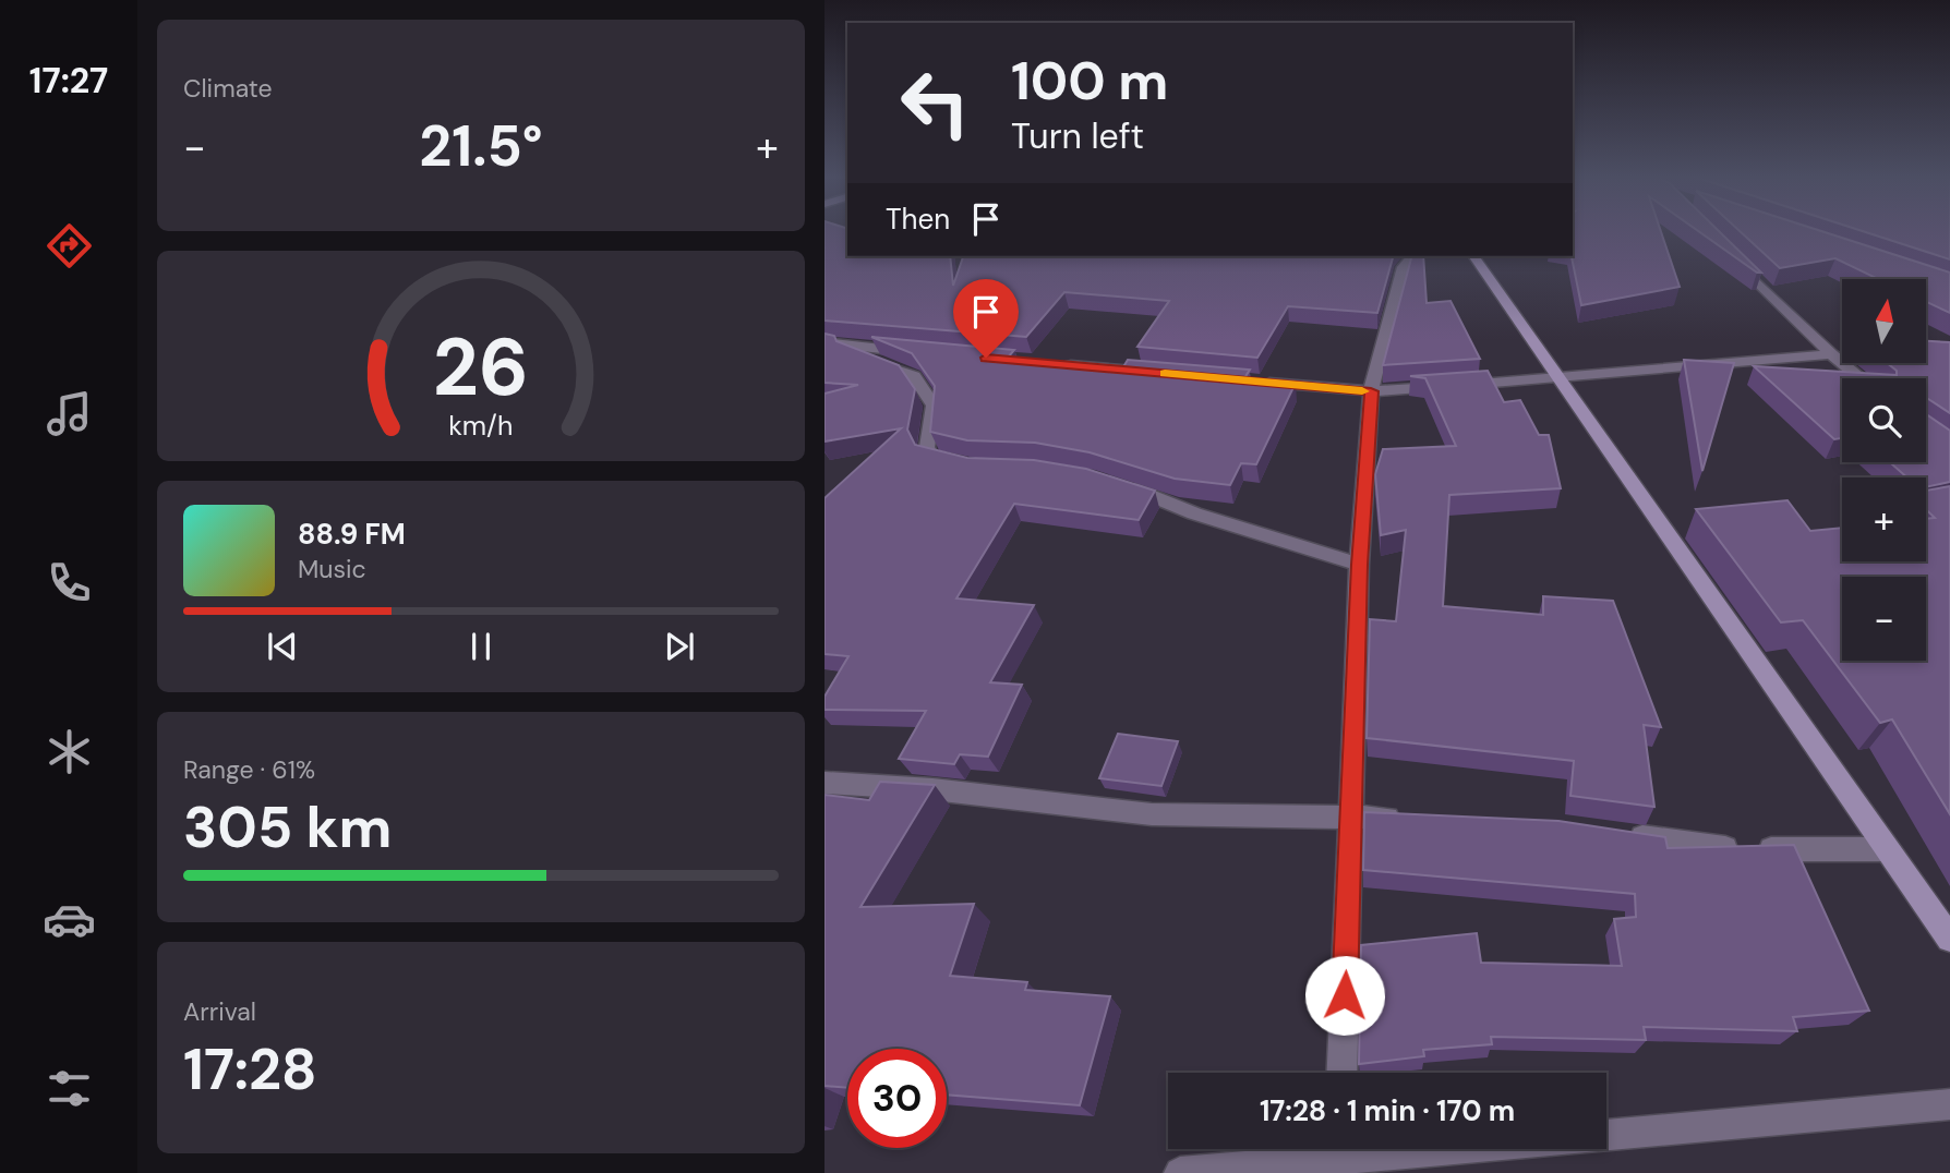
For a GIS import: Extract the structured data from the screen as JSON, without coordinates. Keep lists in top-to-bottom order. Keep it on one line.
{"north":"top","page":{"tabs":"17:27","tile":["Climate",["Range · 61%","305 km"],["Arrival","17:28"]],"turn":["100 m","Turn left"],"heat":["−","21.5°","+"],"then":"Then","map_buttons":["+","−"],"song":["88.9 FM","Music"],"limit":"30","trip":"17:28 · 1 min · 170 m","gauge":["26","km/h"]}}
